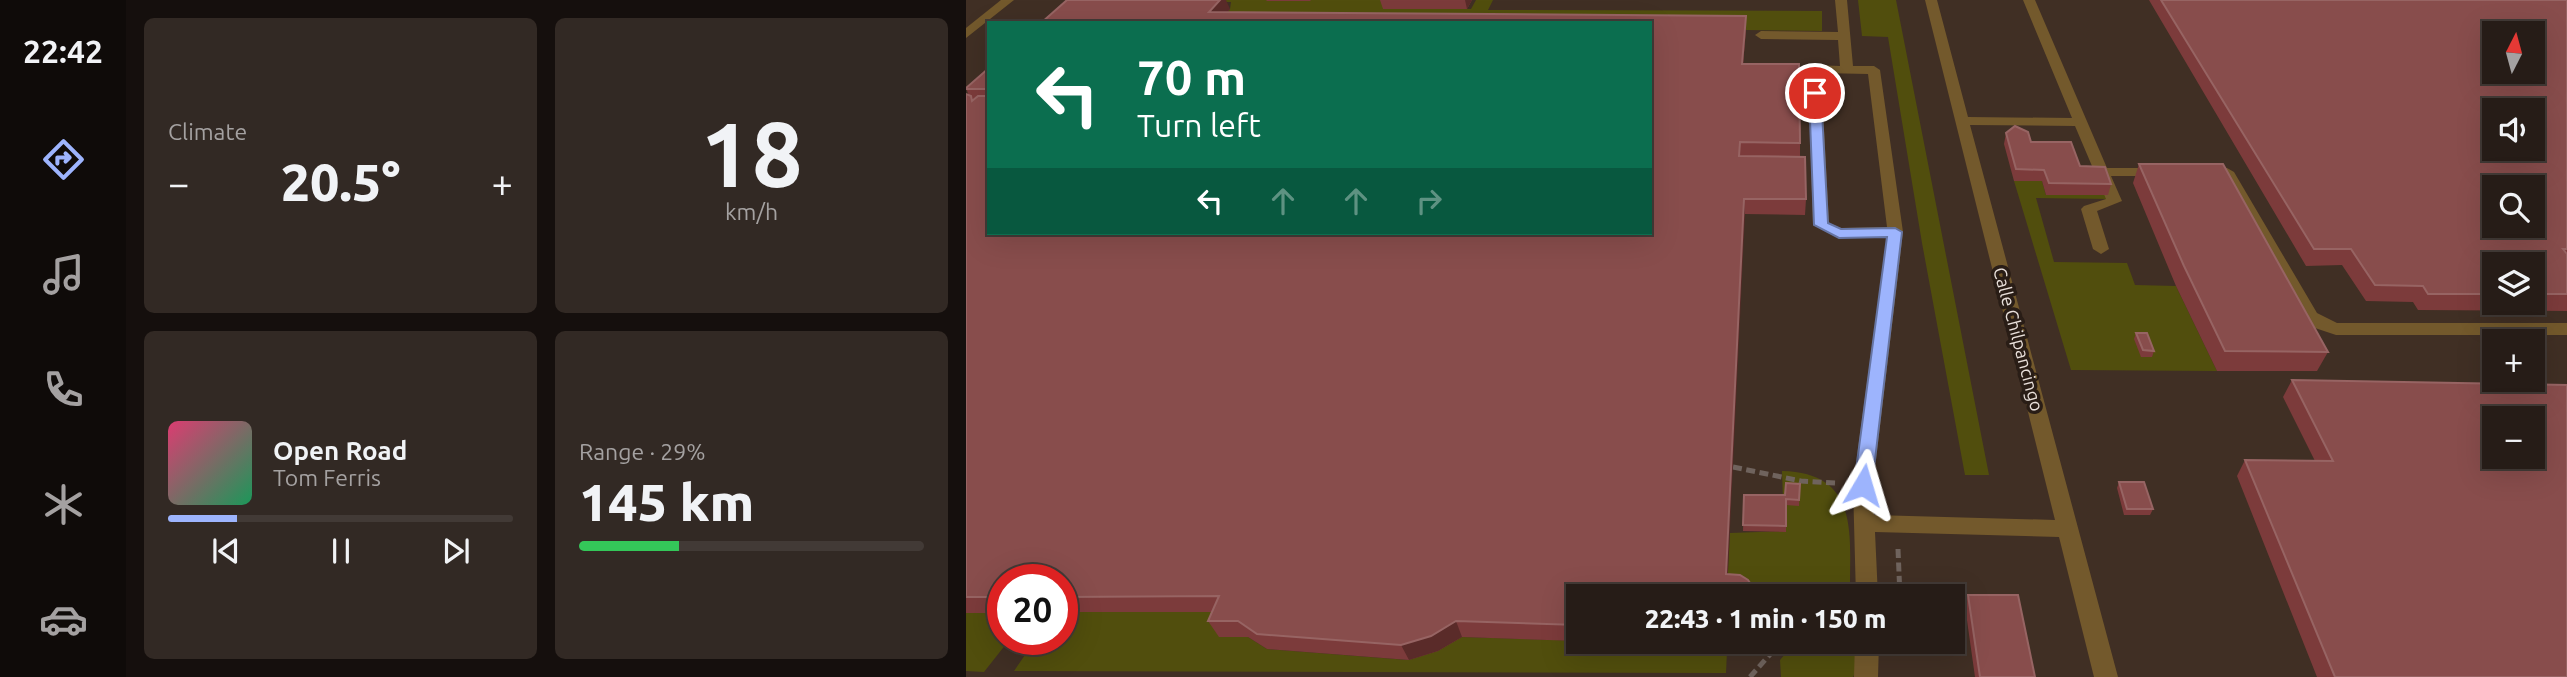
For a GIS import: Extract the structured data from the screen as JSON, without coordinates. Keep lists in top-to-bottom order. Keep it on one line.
{"streets":{"street":["Calle Chilpancingo"]},"north":"top","page":{"tabs":"22:42","tile":["Climate",["18","km/h"],["Range · 29%","145 km"]],"map_buttons":["+","−"],"turn":["70 m","Turn left"],"heat":["−","20.5°","+"],"song":["Open Road","Tom Ferris"],"limit":"20","trip":"22:43 · 1 min · 150 m"}}
